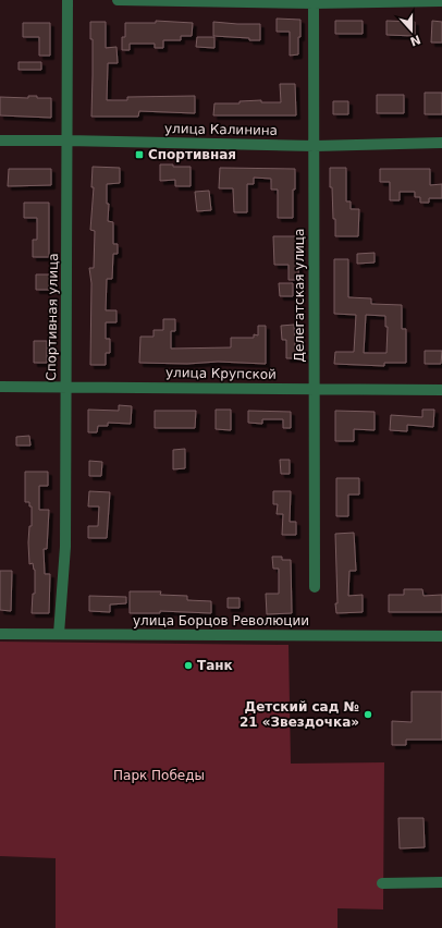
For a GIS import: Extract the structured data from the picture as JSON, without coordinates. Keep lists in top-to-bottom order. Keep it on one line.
{"streets":{"street":["улица Калинина","Делегатская улица","Спортивная улица","улица Крупской","улица Борцов Революции"]},"crossings":[["улица Калинина","Делегатская улица"],["улица Калинина","Спортивная улица"],["Делегатская улица","улица Крупской"],["Спортивная улица","улица Крупской"],["Спортивная улица","улица Борцов Революции"]],"parks":["Парк Победы"],"places":{"transit":["Спортивная"],"other":["Танк","Детский сад № 21 «Звездочка»"]},"north":"bottom"}
